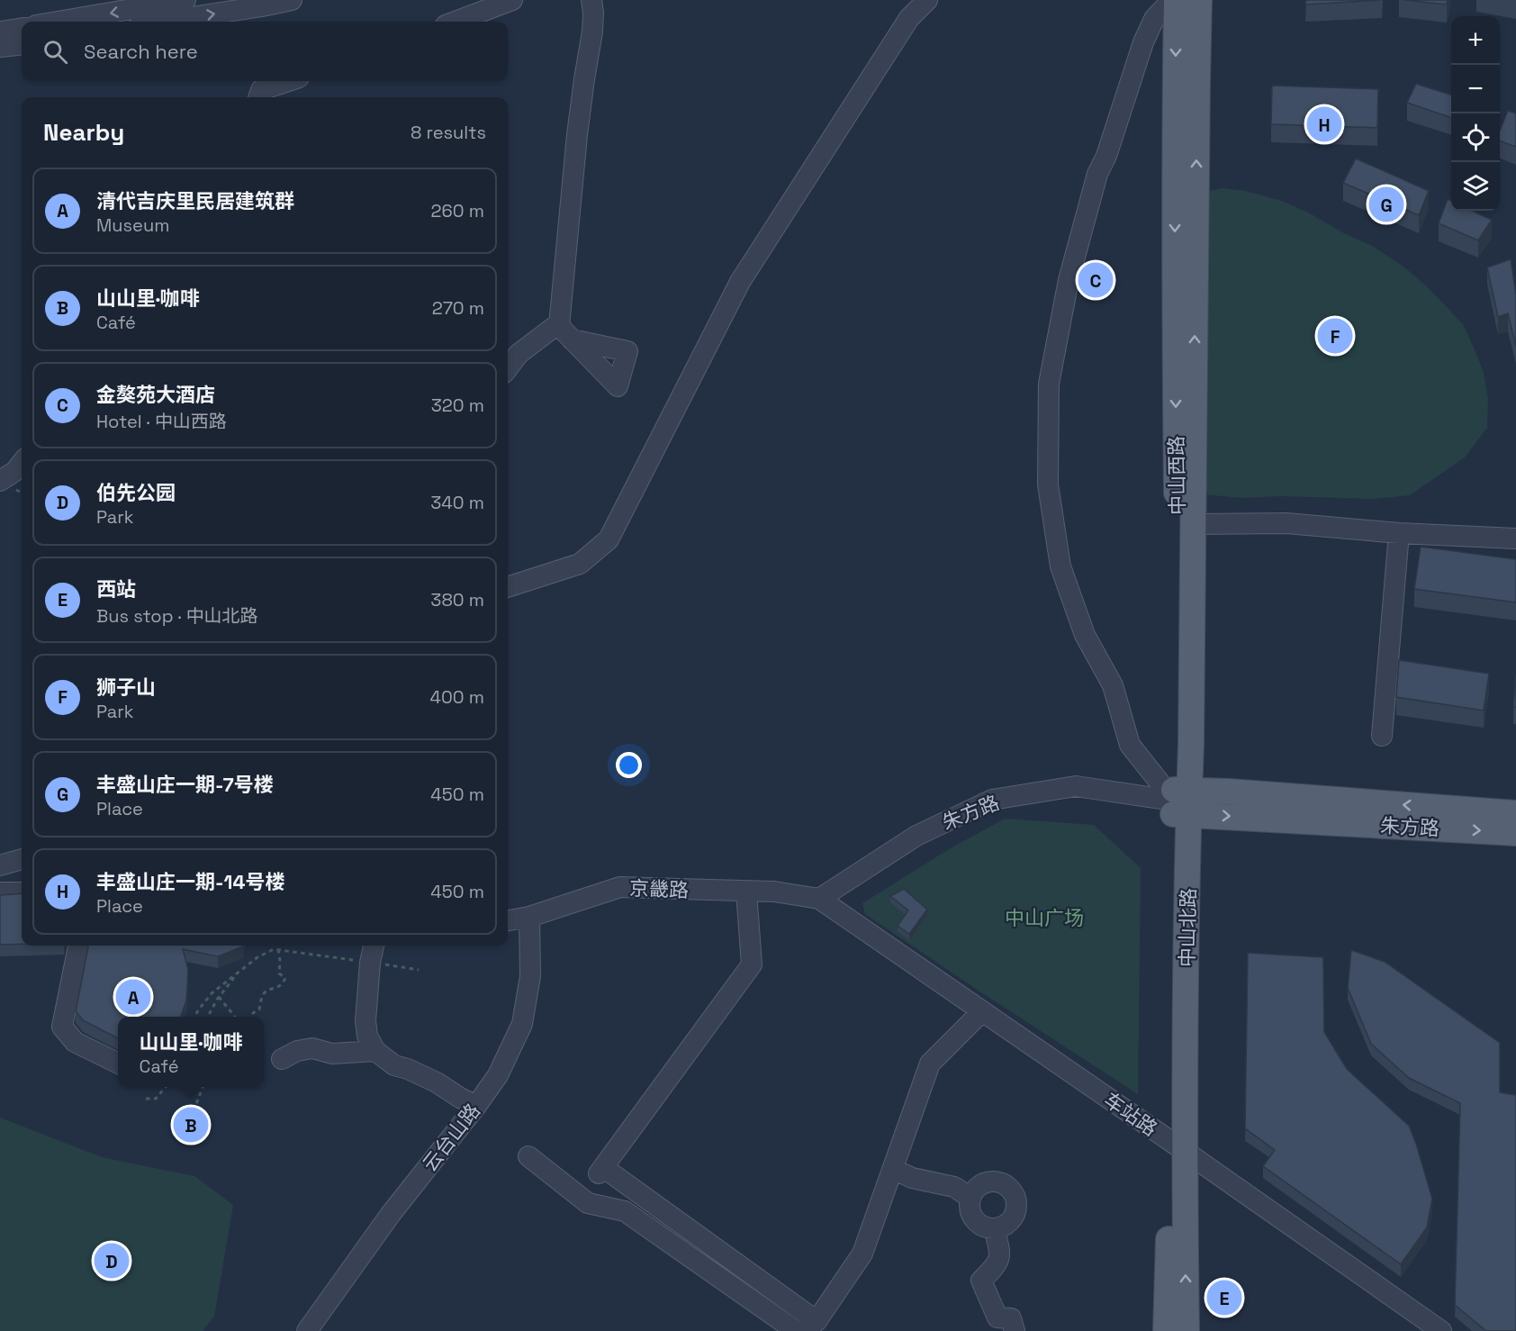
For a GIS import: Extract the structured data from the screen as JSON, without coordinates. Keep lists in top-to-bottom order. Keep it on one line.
{"streets":{"main road":["中山西路","朱方路","中山北路"],"street":["京畿路","车站路","云台山路"]},"crossings":[["中山西路","朱方路"],["中山西路","中山北路"],["朱方路","京畿路"],["朱方路","中山北路"],["朱方路","车站路"],["京畿路","车站路"],["京畿路","云台山路"],["中山北路","车站路"]],"parks":["中山广场"],"page":{"map_buttons":["+","−"],"search":"Search here","heading":["Nearby","8 results"],"pins":["H","G","C","F","A","B","D","E"],"list":[{"mark":"A","name":"清代吉庆里民居建筑群","note":"Museum","value":"260 m"},{"mark":"B","name":"山山里·咖啡","note":"Café","value":"270 m"},{"mark":"C","name":"金獒苑大酒店","note":"Hotel · 中山西路","value":"320 m"},{"mark":"D","name":"伯先公园","note":"Park","value":"340 m"},{"mark":"E","name":"西站","note":"Bus stop · 中山北路","value":"380 m"},{"mark":"F","name":"狮子山","note":"Park","value":"400 m"},{"mark":"G","name":"丰盛山庄一期-7号楼","note":"Place","value":"450 m"},{"mark":"H","name":"丰盛山庄一期-14号楼","note":"Place","value":"450 m"}],"popup":["山山里·咖啡","Café"]}}
